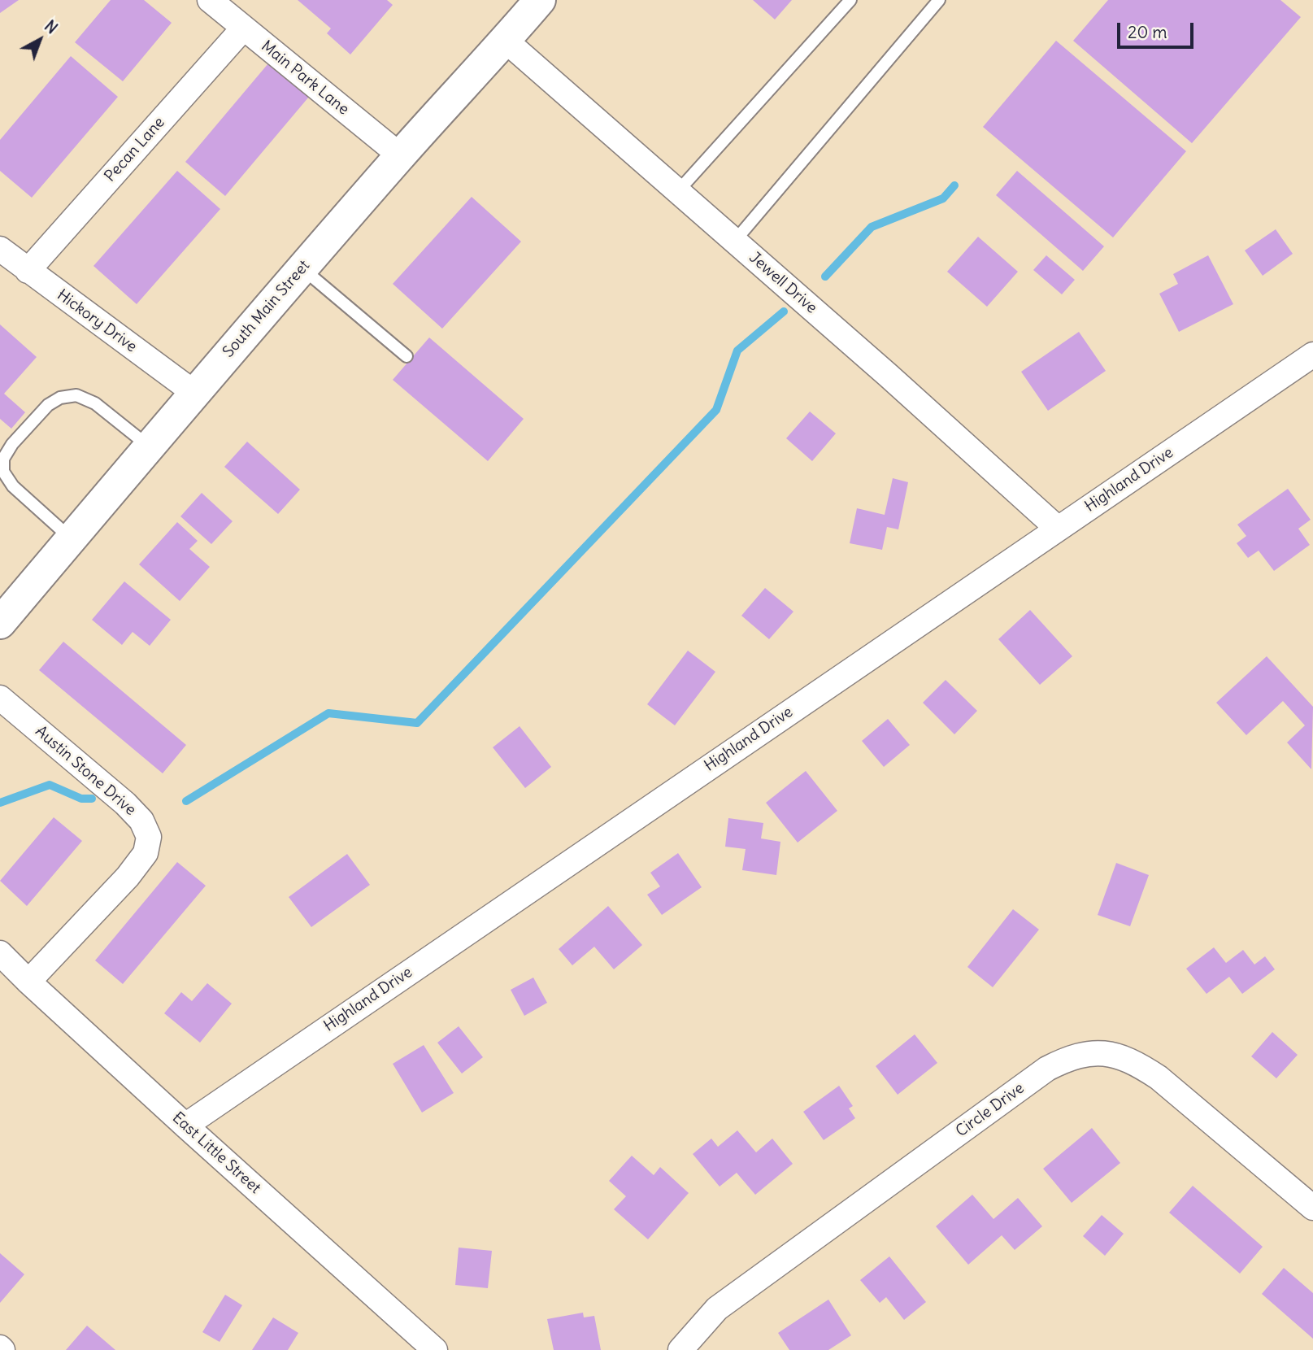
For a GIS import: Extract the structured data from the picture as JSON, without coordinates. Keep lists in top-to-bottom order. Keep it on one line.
{"streets":{"main road":["South Main Street"],"street":["Main Park Lane","Pecan Lane","Jewell Drive","Hickory Drive","Highland Drive","Austin Stone Drive","Circle Drive","East Little Street"]},"crossings":[["Main Park Lane","Pecan Lane"],["Main Park Lane","South Main Street"],["Pecan Lane","Hickory Drive"],["Jewell Drive","South Main Street"],["Jewell Drive","Highland Drive"],["South Main Street","Hickory Drive"],["Highland Drive","East Little Street"],["Austin Stone Drive","East Little Street"]],"scale_bar":"20 m","north":"top right"}
